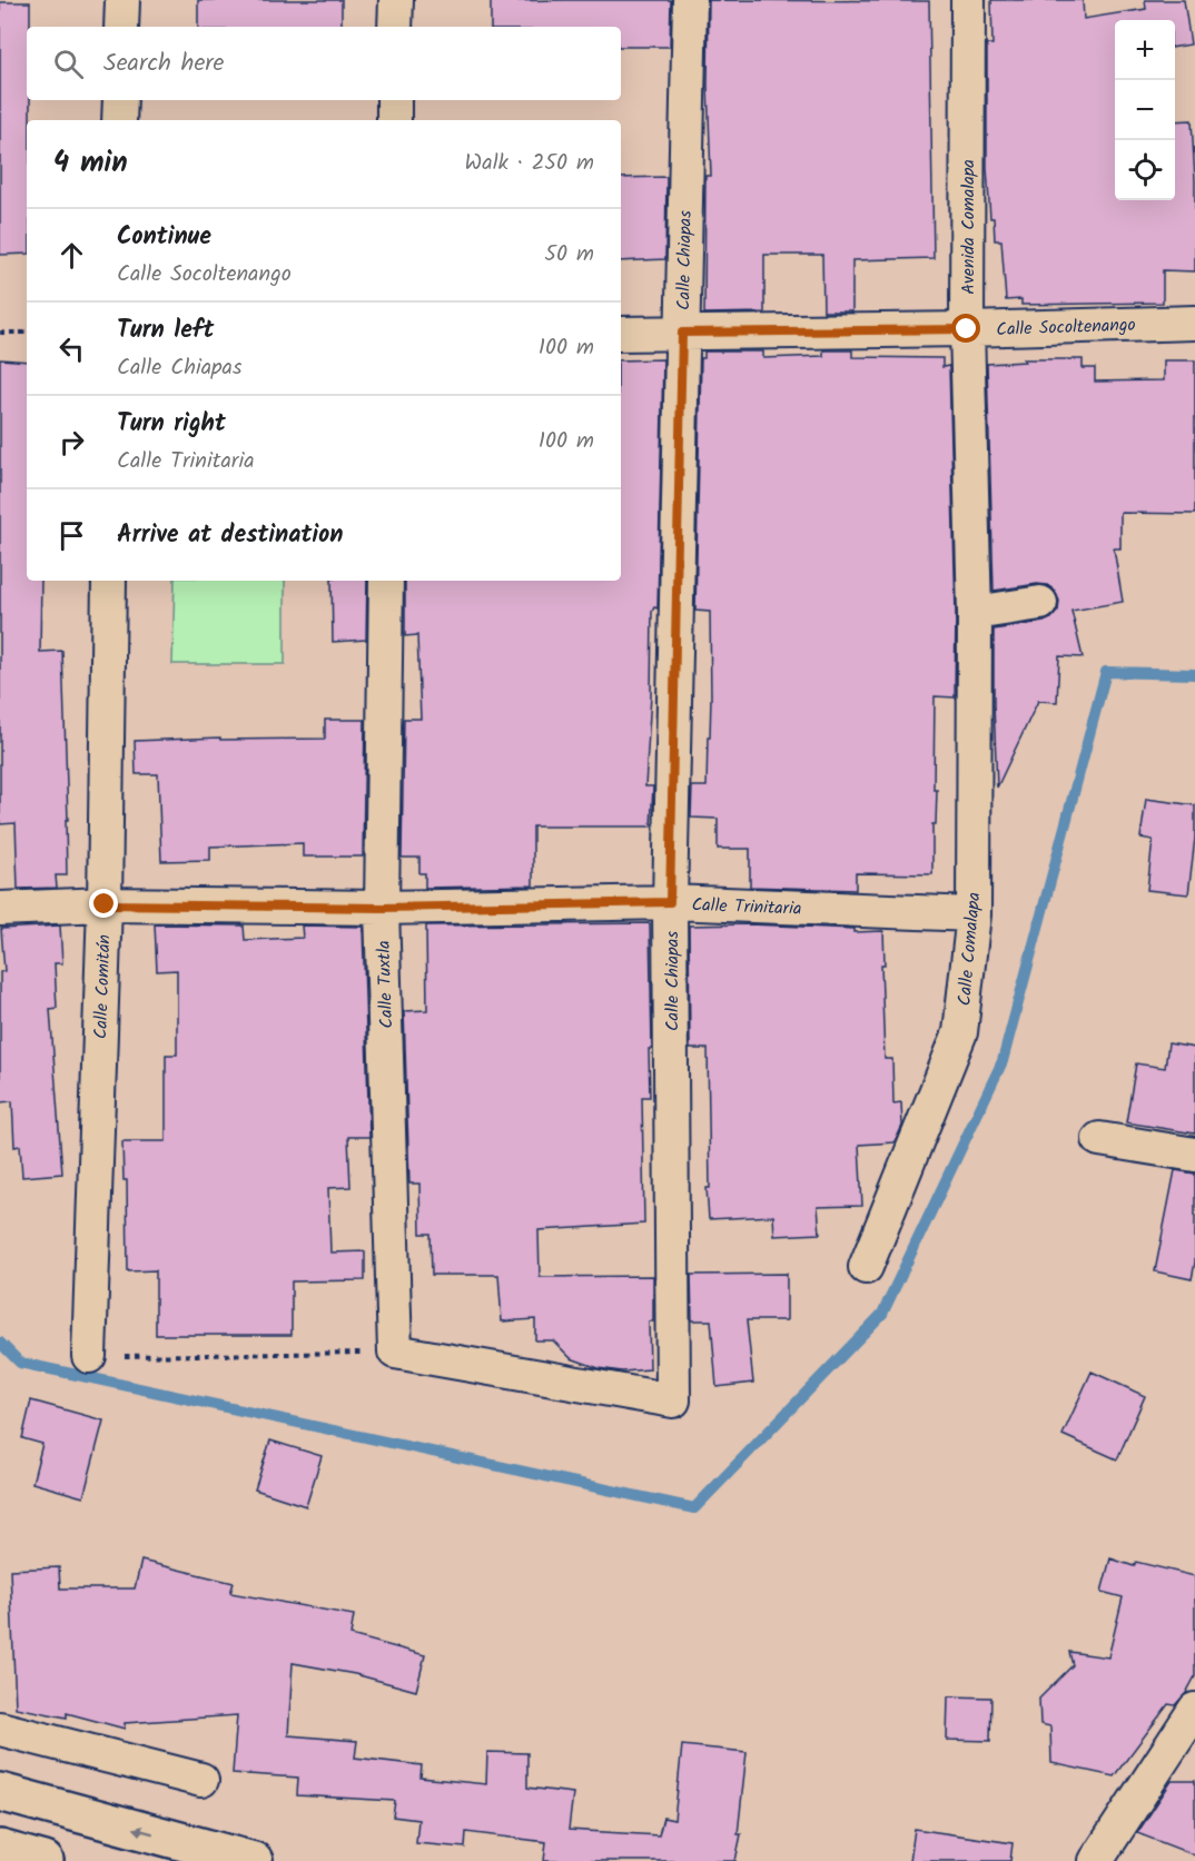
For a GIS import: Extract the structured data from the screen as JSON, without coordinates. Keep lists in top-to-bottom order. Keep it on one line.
{"streets":{"street":["Avenida Comalapa","Calle Chiapas","Calle Socoltenango","Calle Trinitaria","Calle Comalapa","Calle Tuxtla","Calle Comitán"]},"crossings":[["Avenida Comalapa","Calle Socoltenango"],["Avenida Comalapa","Calle Comalapa"],["Calle Chiapas","Calle Socoltenango"],["Calle Chiapas","Calle Trinitaria"],["Calle Chiapas","Calle Tuxtla"],["Calle Trinitaria","Calle Comalapa"],["Calle Trinitaria","Calle Tuxtla"],["Calle Trinitaria","Calle Comitán"]],"page":{"map_buttons":["+","−"],"search":"Search here","heading":["4 min","Walk · 250 m"],"list":[["Continue","Calle Socoltenango","50 m"],["Turn left","Calle Chiapas","100 m"],["Turn right","Calle Trinitaria","100 m"],"Arrive at destination"]}}
